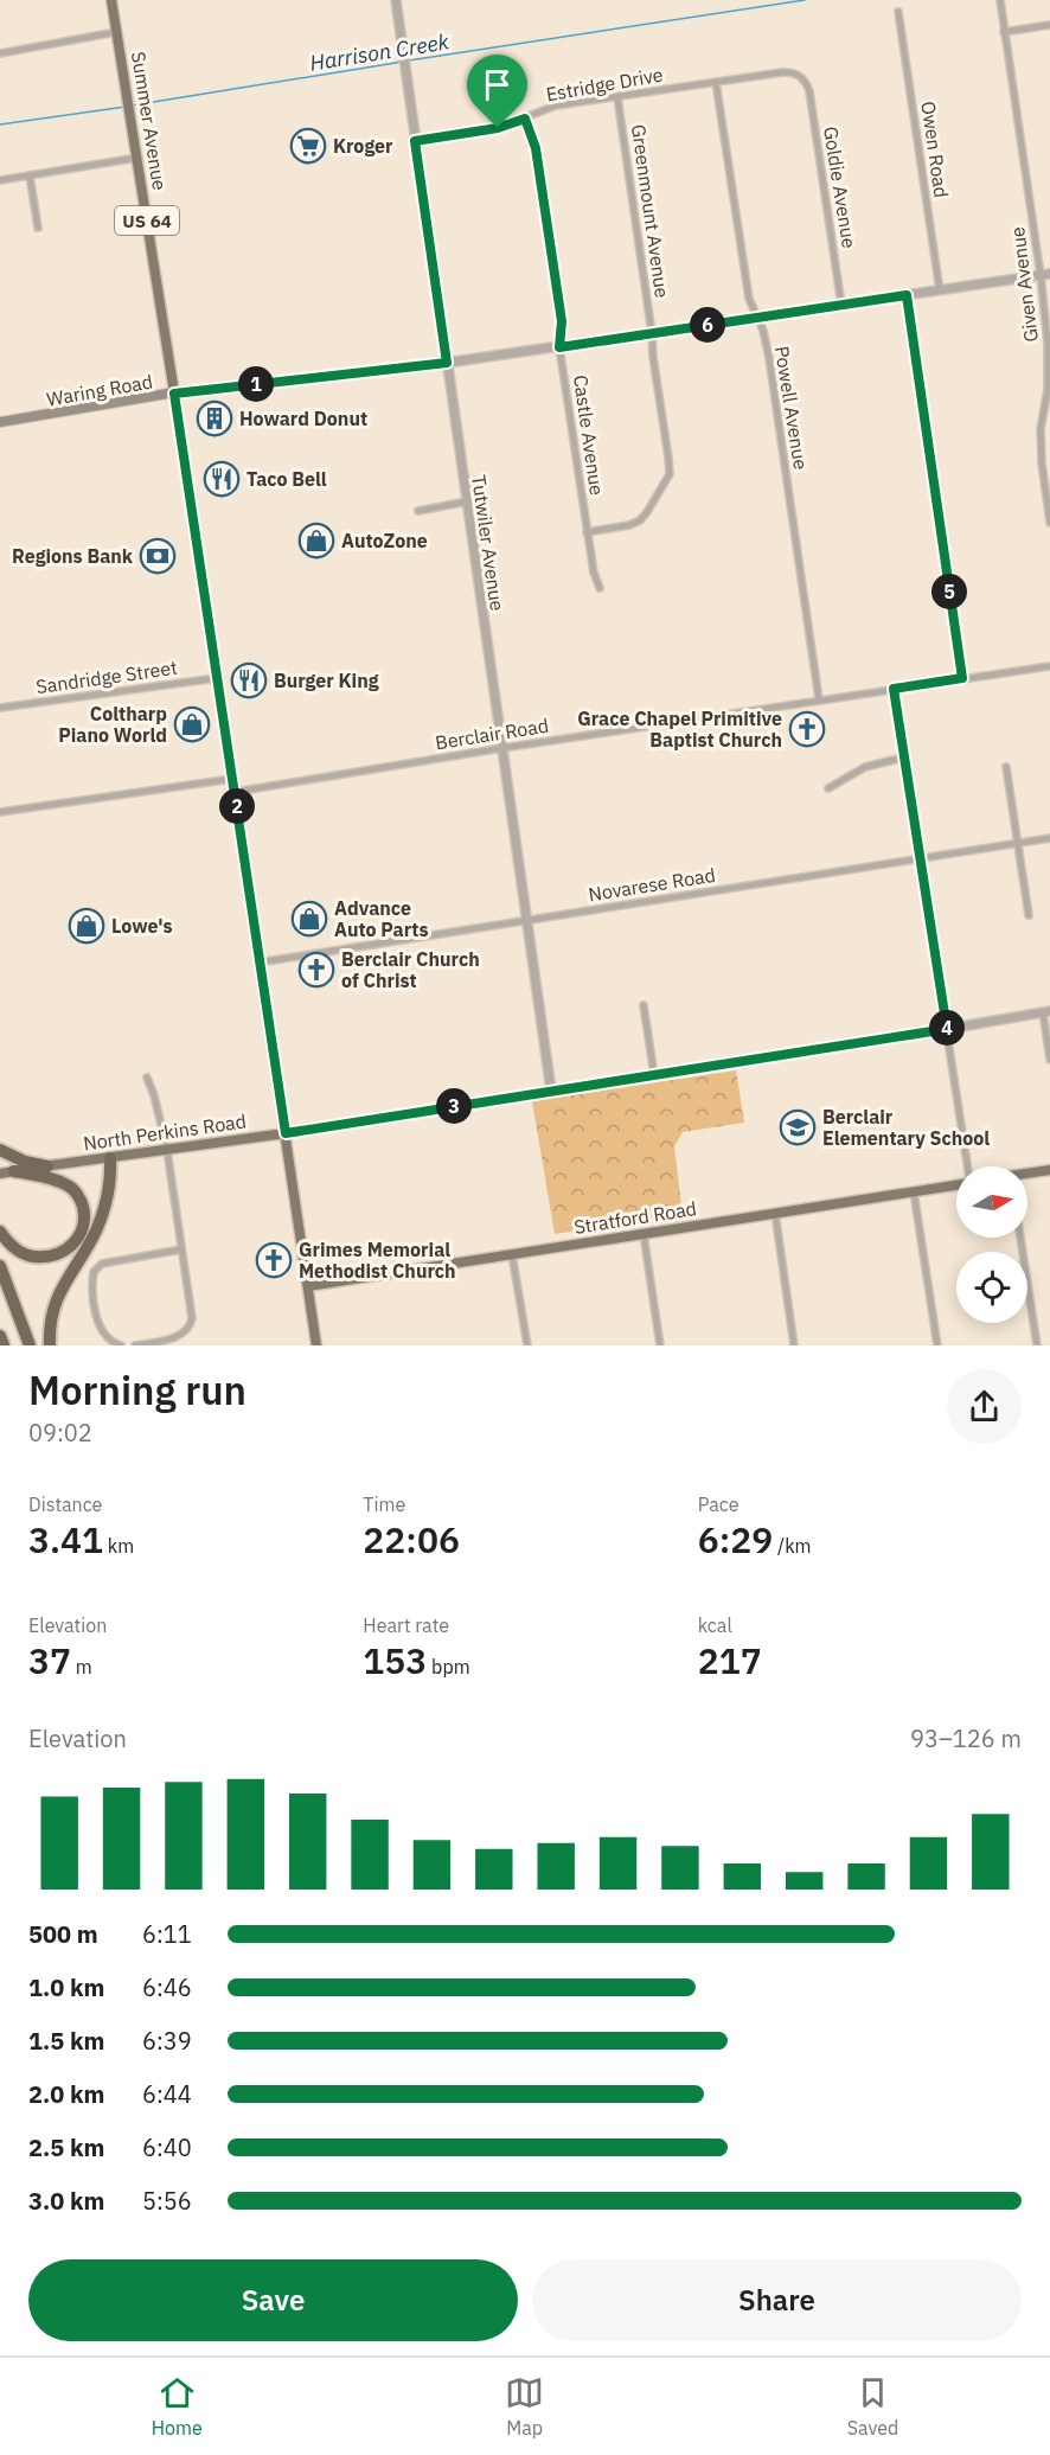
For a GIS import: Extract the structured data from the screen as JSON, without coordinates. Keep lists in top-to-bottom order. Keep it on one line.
{"streets":{"main road":["Summer Avenue","US 64","Waring Road","North Perkins Road","Stratford Road"],"street":["Estridge Drive","Owen Road","Goldie Avenue","Greenmount Avenue","Given Avenue","Powell Avenue","Castle Avenue","Tutwiler Avenue","Sandridge Street","Berclair Road","Novarese Road"]},"crossings":[["Estridge Drive","Goldie Avenue"],["Estridge Drive","Greenmount Avenue"],["Estridge Drive","Powell Avenue"],["Estridge Drive","Castle Avenue"],["Estridge Drive","Tutwiler Avenue"],["Summer Avenue","Waring Road"],["Summer Avenue","Sandridge Street"],["Summer Avenue","Berclair Road"],["Summer Avenue","Novarese Road"],["Summer Avenue","North Perkins Road"],["Summer Avenue","Stratford Road"],["Owen Road","Waring Road"],["Goldie Avenue","Waring Road"],["Greenmount Avenue","Waring Road"],["Greenmount Avenue","Castle Avenue"],["Given Avenue","Waring Road"],["Waring Road","Powell Avenue"],["Waring Road","Castle Avenue"],["Waring Road","Tutwiler Avenue"],["Powell Avenue","Berclair Road"],["Tutwiler Avenue","Berclair Road"],["Tutwiler Avenue","Novarese Road"],["Tutwiler Avenue","North Perkins Road"]],"water":["Harrison Creek"],"places":{"supermarket":["Kroger"],"building":["Howard Donut"],"restaurant":["Taco Bell","Burger King"],"shop":["AutoZone","Coltharp Piano World","Advance Auto Parts","Lowe's"],"bank":["Regions Bank"],"church":["Grace Chapel Primitive Baptist Church","Berclair Church of Christ","Grimes Memorial Methodist Church"],"school or university":["Berclair Elementary School"]},"north":"right","page":{"pins":["6","1","5","2","4","3"],"heading":["Morning run","09:02"],"stats":[["Distance","3.41 km"],["Time","22:06"],["Pace","6:29 /km"],["Elevation","37 m"],["Heart rate","153 bpm"],["kcal","217"]],"chart":["Elevation","93–126 m"],"list":[{"name":"500 m","note":"6:11"},{"name":"1.0 km","note":"6:46"},{"name":"1.5 km","note":"6:39"},{"name":"2.0 km","note":"6:44"},{"name":"2.5 km","note":"6:40"},{"name":"3.0 km","note":"5:56"}],"buttons":["Save","Share"],"tabs":["Home","Map","Saved"]}}
